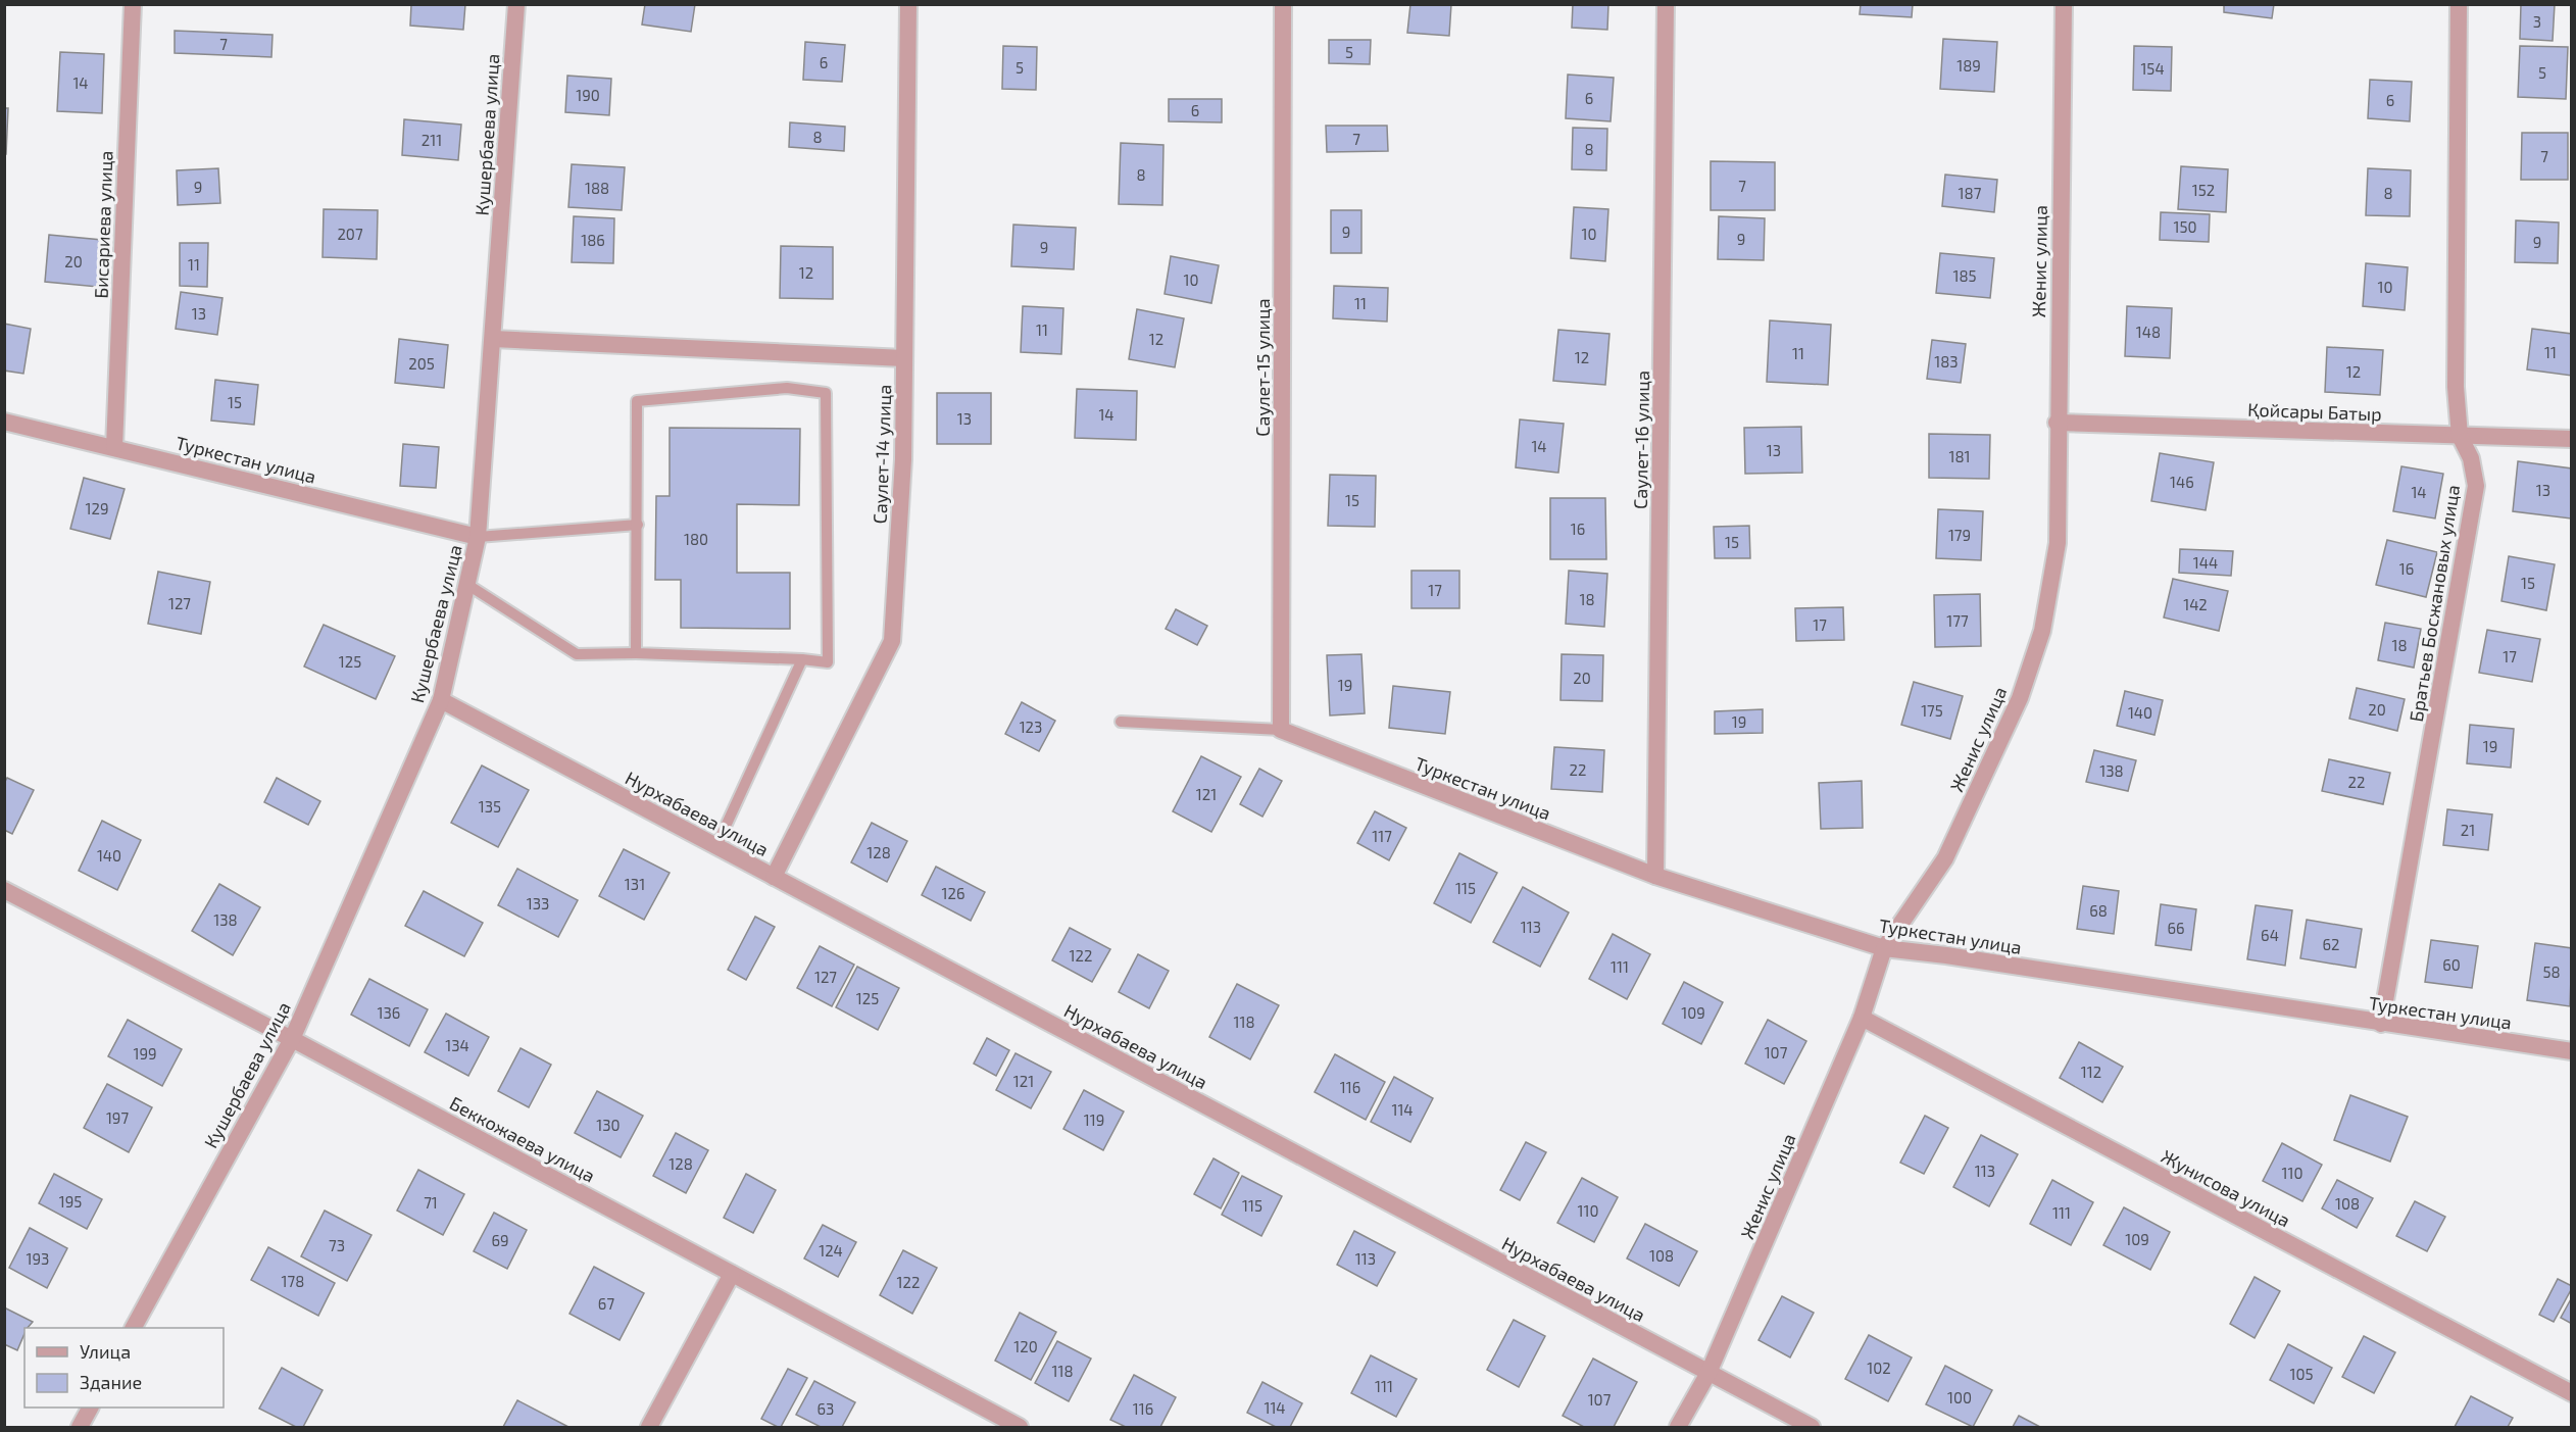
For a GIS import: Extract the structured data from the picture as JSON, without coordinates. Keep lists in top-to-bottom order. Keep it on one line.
{"streets":{"street":["Кушербаева улица","Бисариева улица","Женис улица","Саулет-15 улица","Қойсары Батыр","Саулет-16 улица","Саулет-14 улица","Туркестан улица","Братьев Босжановых улица","Нурхабаева улица","Беккожаева улица","Жунисова улица"]},"crossings":[["Кушербаева улица","Туркестан улица"],["Кушербаева улица","Нурхабаева улица"],["Кушербаева улица","Беккожаева улица"],["Бисариева улица","Туркестан улица"],["Женис улица","Қойсары Батыр"],["Женис улица","Туркестан улица"],["Женис улица","Нурхабаева улица"],["Женис улица","Жунисова улица"],["Саулет-15 улица","Туркестан улица"],["Қойсары Батыр","Братьев Босжановых улица"],["Саулет-16 улица","Туркестан улица"],["Саулет-14 улица","Нурхабаева улица"],["Туркестан улица","Братьев Босжановых улица"]],"house_numbers":["3","7","5","6","189","5","154","5","14","190","6","6","6","8","7","211","8","7","8","7","9","188","152","187","8","150","9","207","10","9","186","9","9","20","11","12","185","10","10","11","13","11","148","12","11","11","12","183","205","12","15","14","13","14","13","181","146","13","14","15","129","16","179","180","15","144","16","15","17","18","127","142","177","17","18","17","125","20","19","20","175","140","19","123","19","22","138","22","121","135","21","117","128","140","131","115","126","133","68","138","113","66","64","62","122","60","111","58","127","125","136","109","118","134","107","199","112","121","116","114","197","119","130","128","113","110","195","71","108","115","110","111","109","69","73","124","108","193","113","178","122","67","120","102","118","105","111","100","107","114","63","116"],"legend":["Улица","Здание"]}
